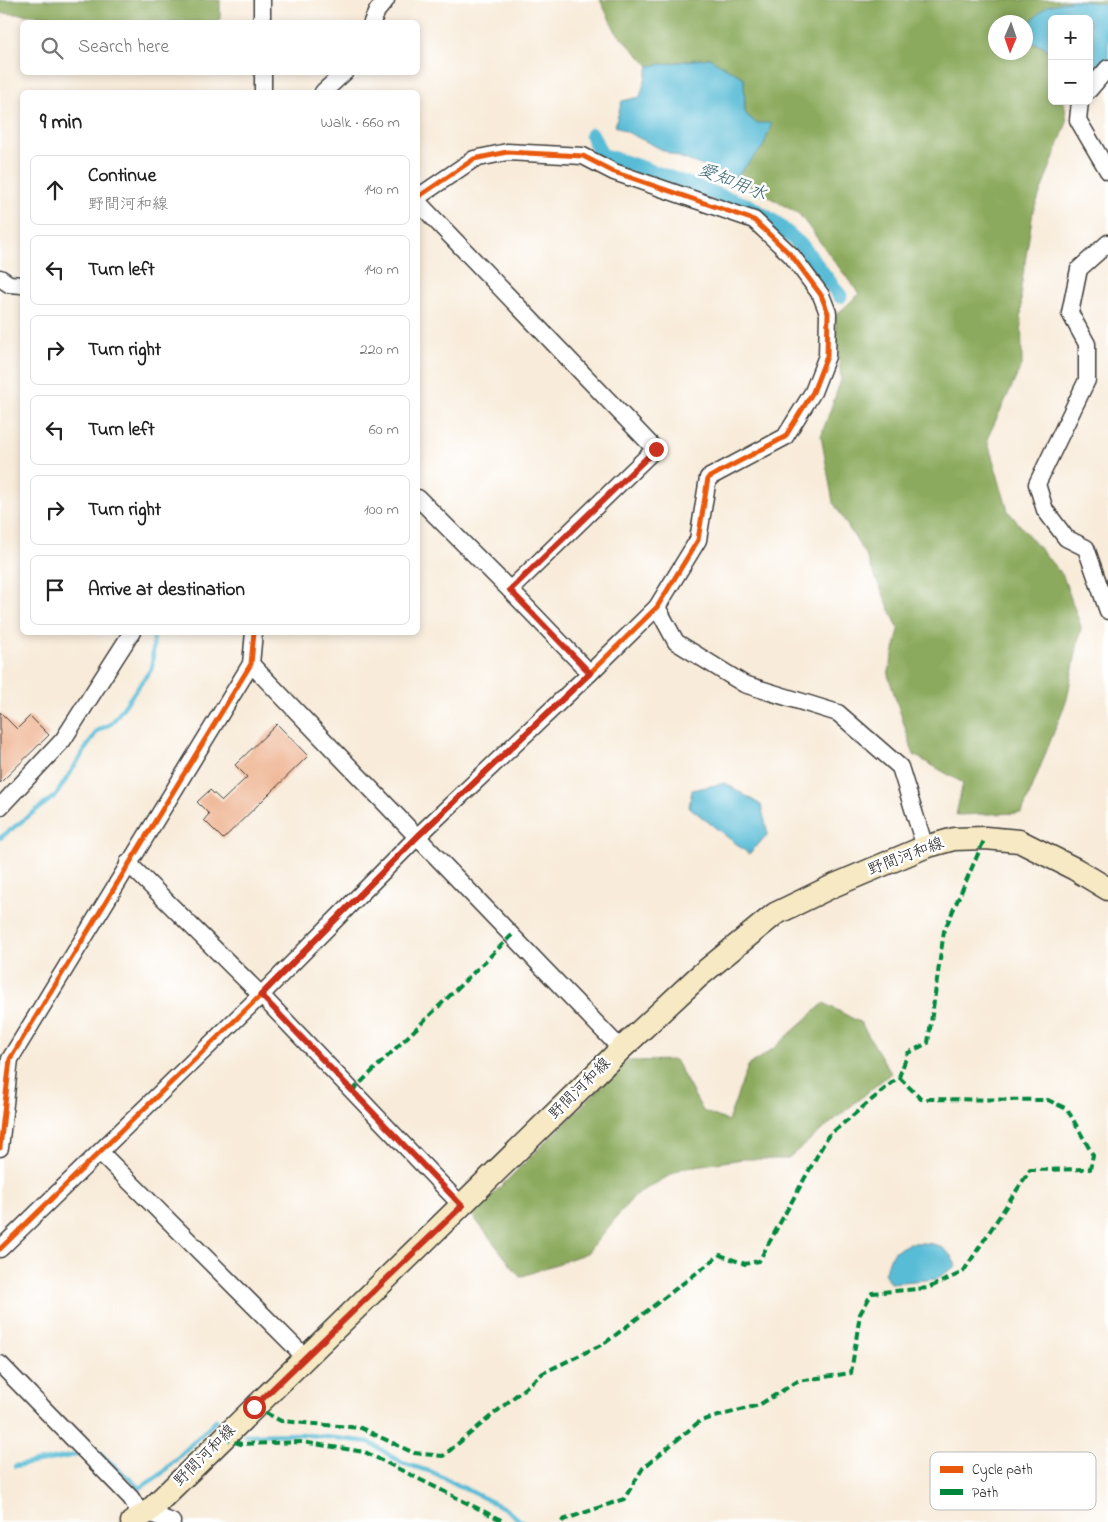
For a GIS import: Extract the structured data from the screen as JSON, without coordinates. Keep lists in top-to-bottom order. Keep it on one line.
{"streets":{"main road":["野間河和線"]},"water":["愛知用水"],"legend":["Cycle path","Path"],"north":"bottom","page":{"map_buttons":["+","−"],"search":"Search here","heading":["9 min","Walk · 660 m"],"list":[["Continue","野間河和線","140 m"],["Turn left","140 m"],["Turn right","220 m"],["Turn left","60 m"],["Turn right","100 m"],"Arrive at destination"]}}
